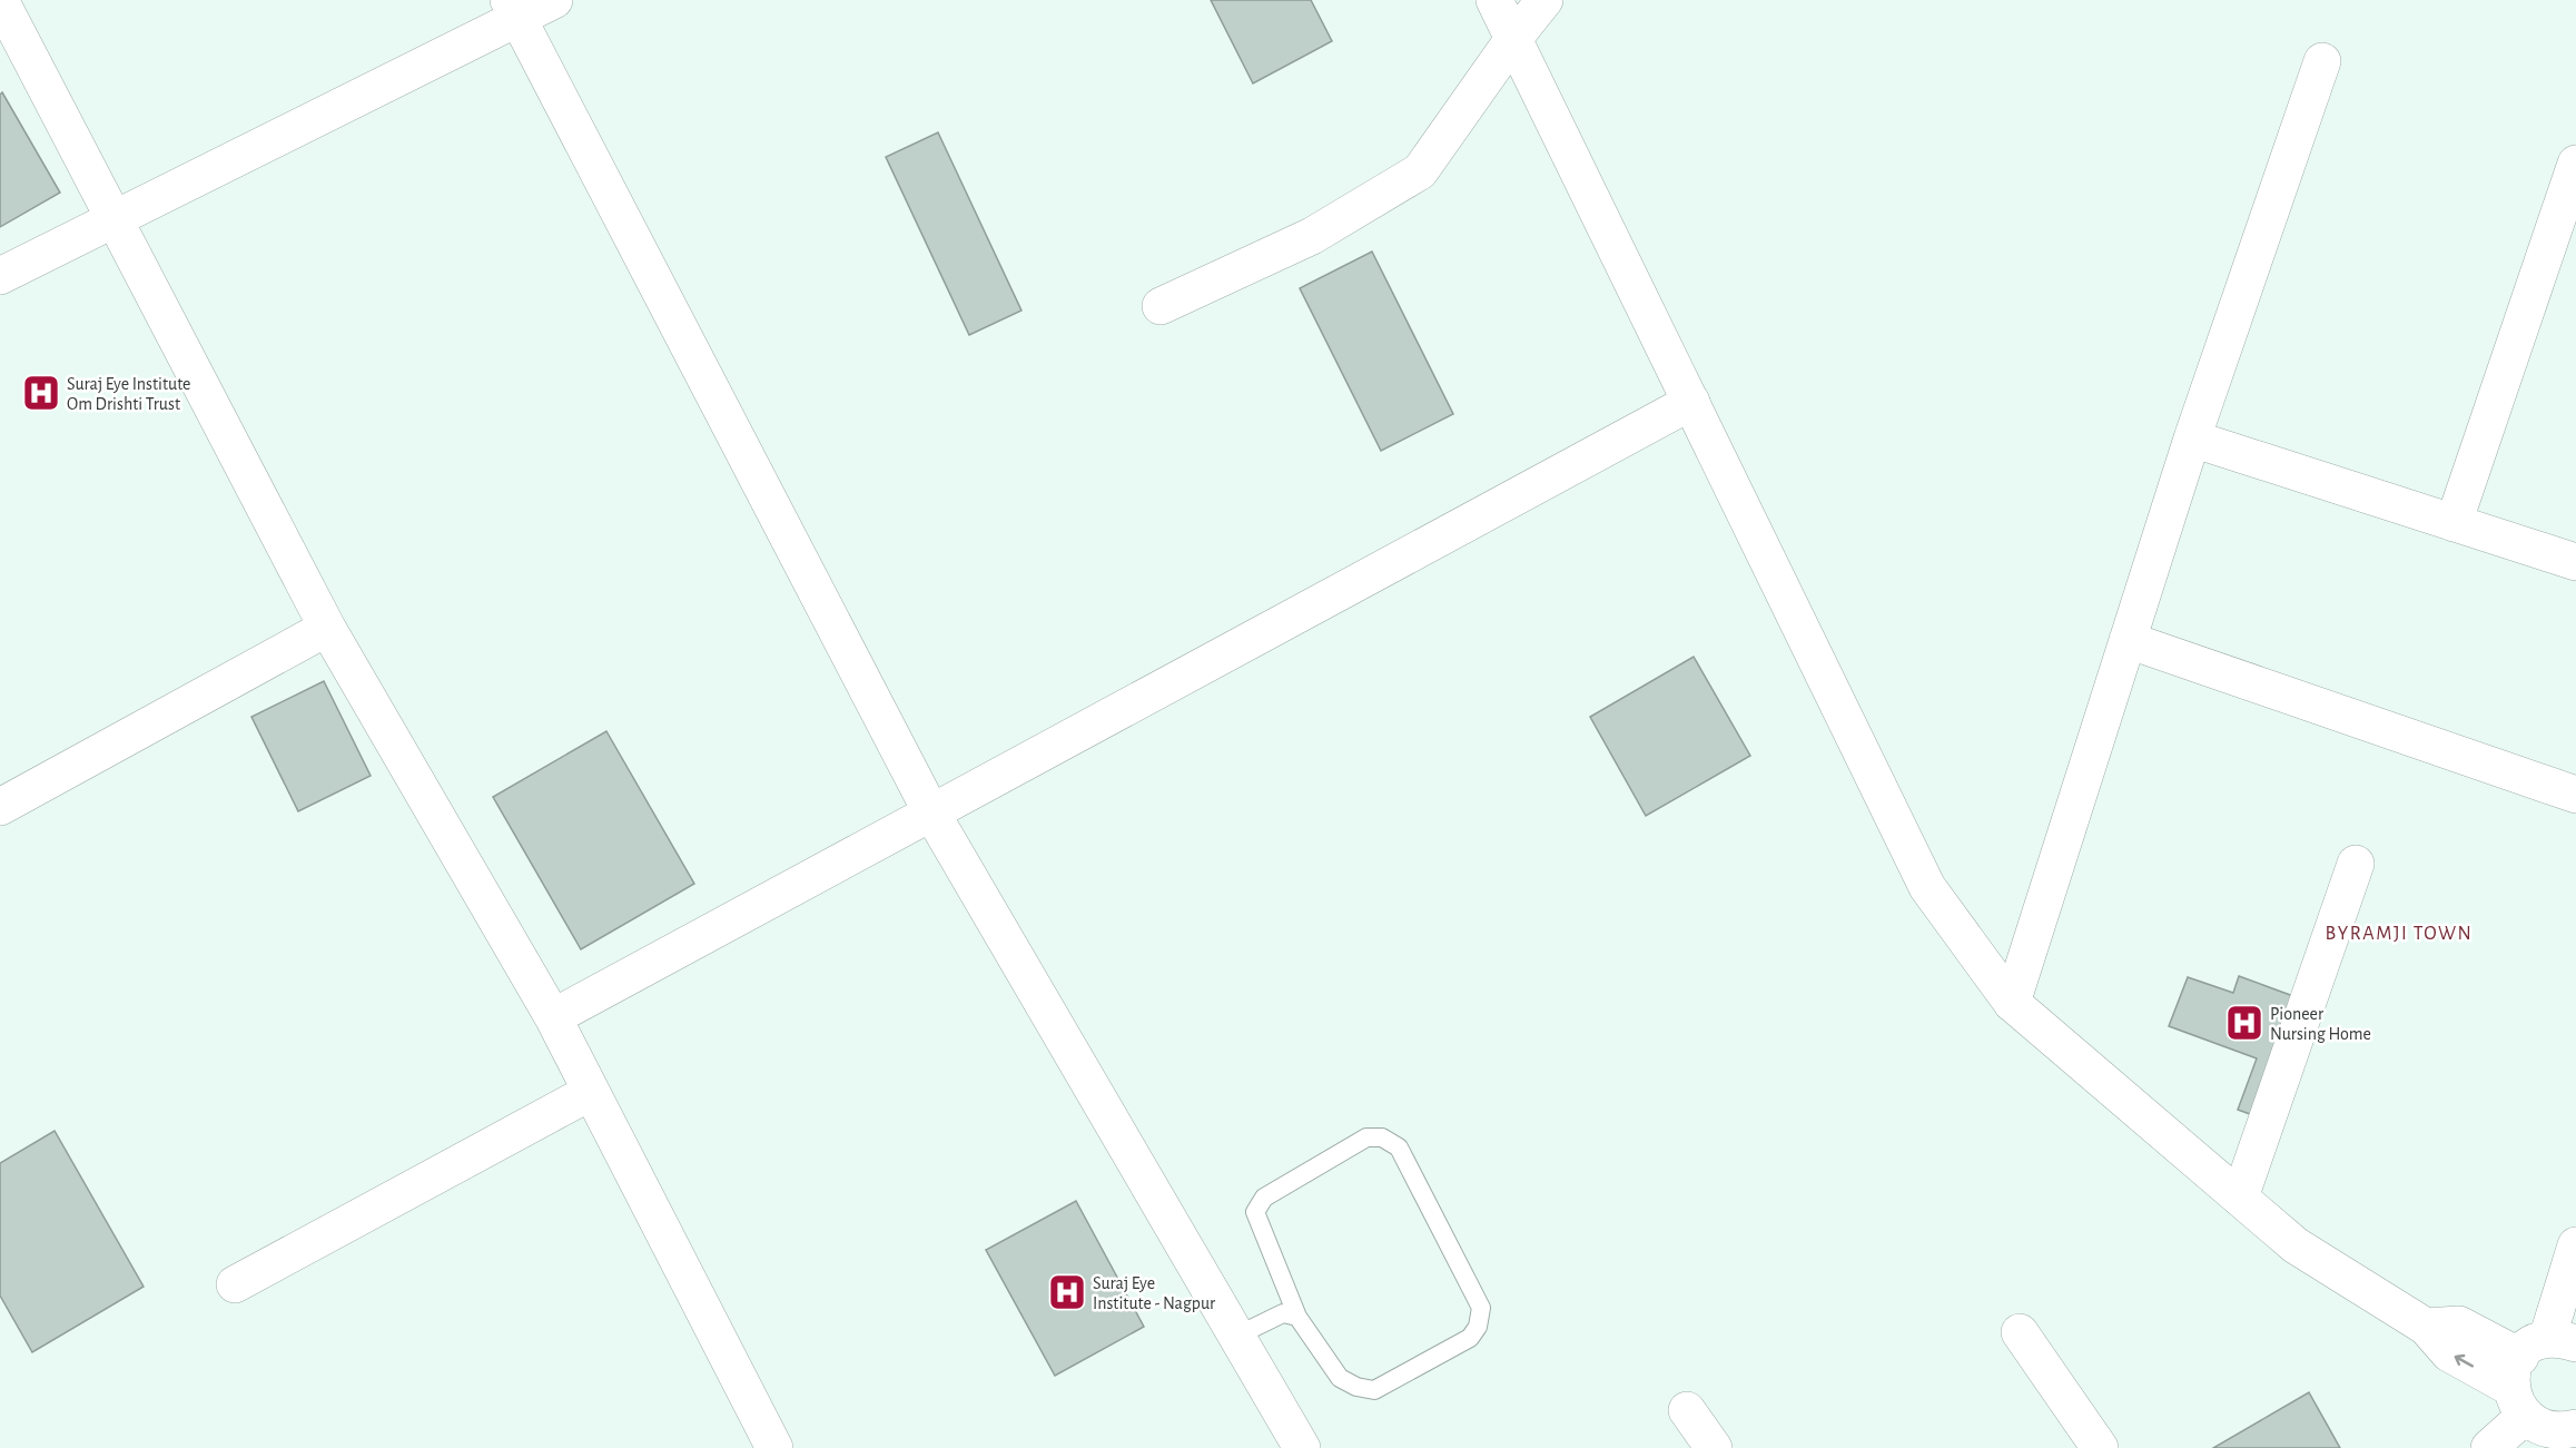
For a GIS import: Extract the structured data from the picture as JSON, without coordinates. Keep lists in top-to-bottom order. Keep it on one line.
{"districts":["BYRAMJI TOWN"],"places":{"hospital":["Suraj Eye Institute Om Drishti Trust","Pioneer Nursing Home","Suraj Eye Institute - Nagpur"]}}
